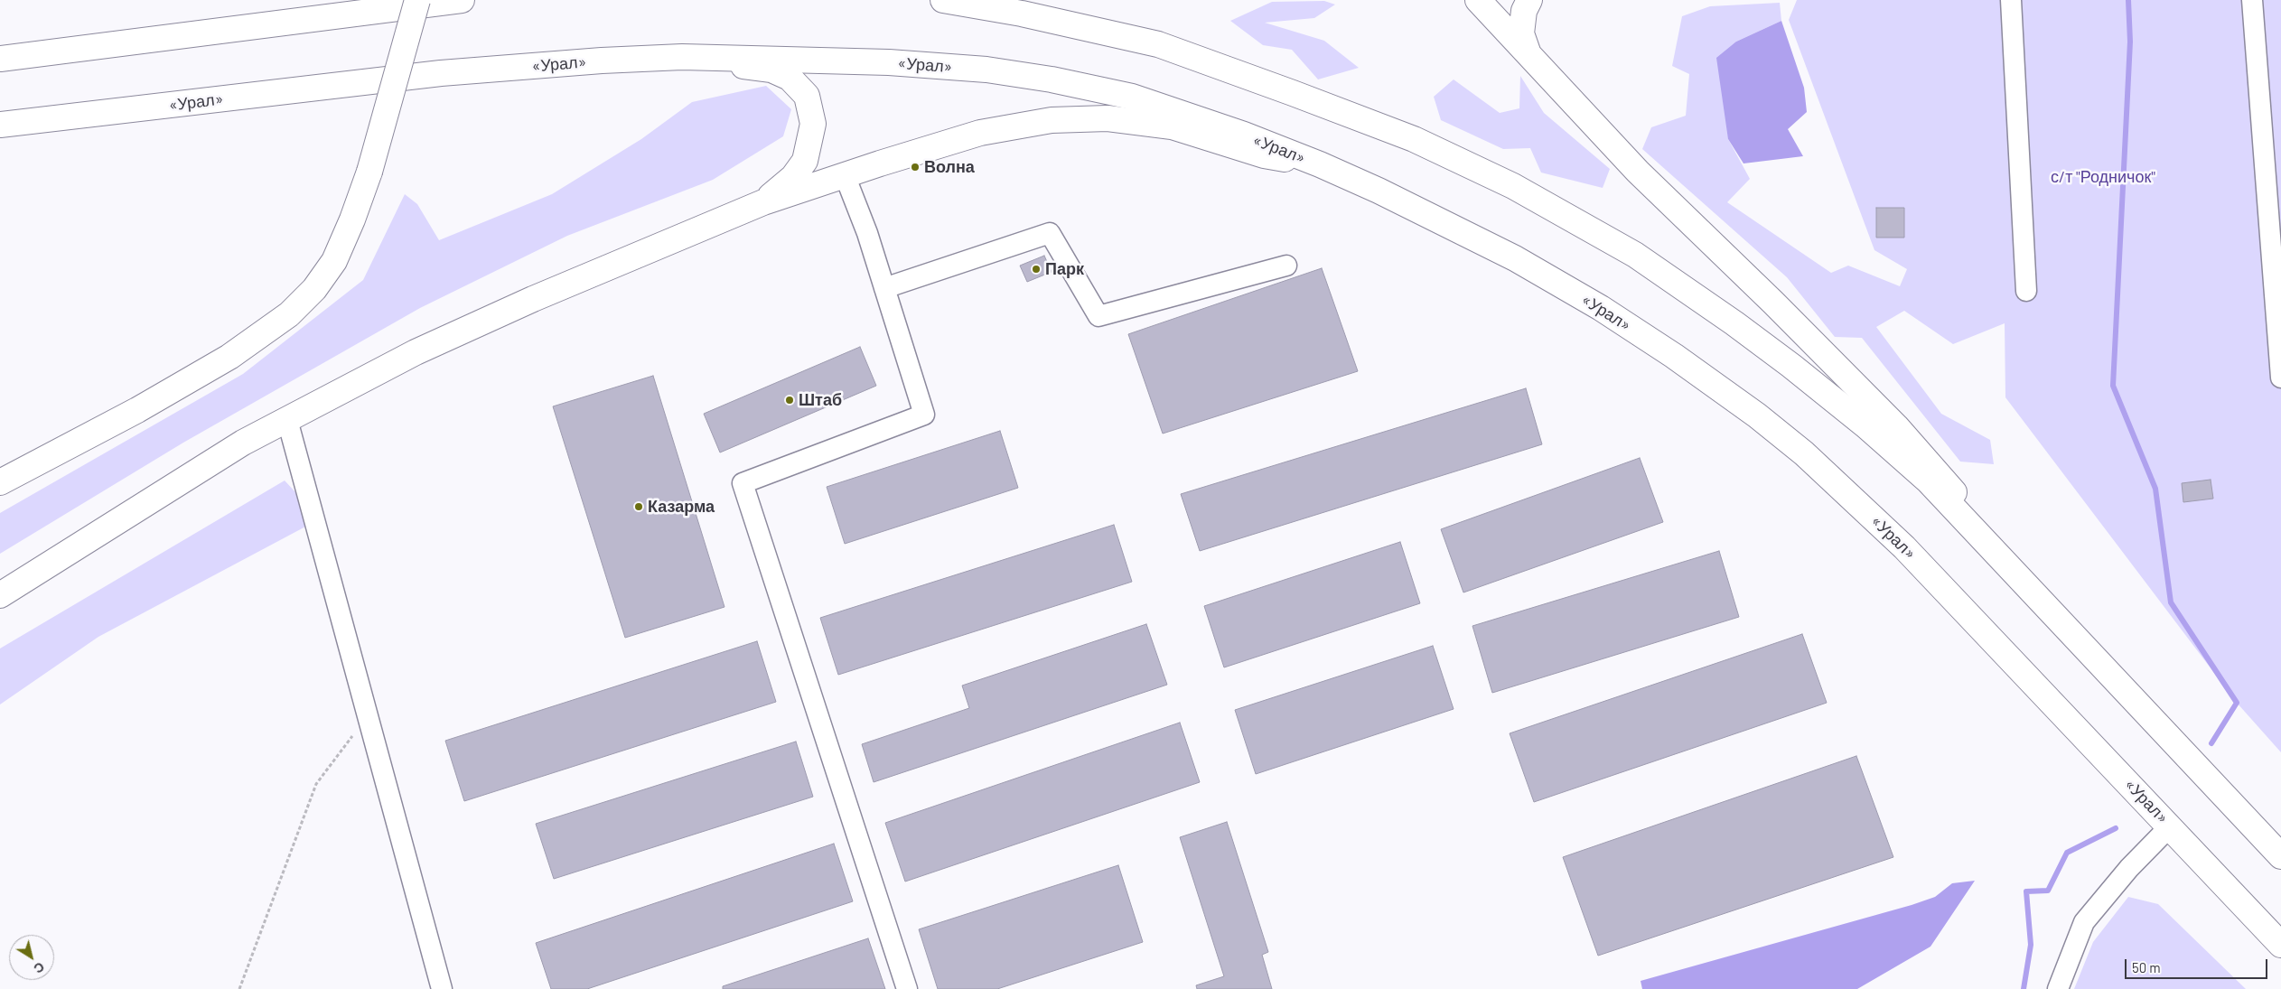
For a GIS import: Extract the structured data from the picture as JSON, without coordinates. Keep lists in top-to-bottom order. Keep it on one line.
{"streets":{"main road":["«Урал»"]},"parks":["с/т \"Родничок\""],"places":["Волна","Парк","Штаб","Казарма"],"scale_bar":"50 m","north":"bottom right"}
